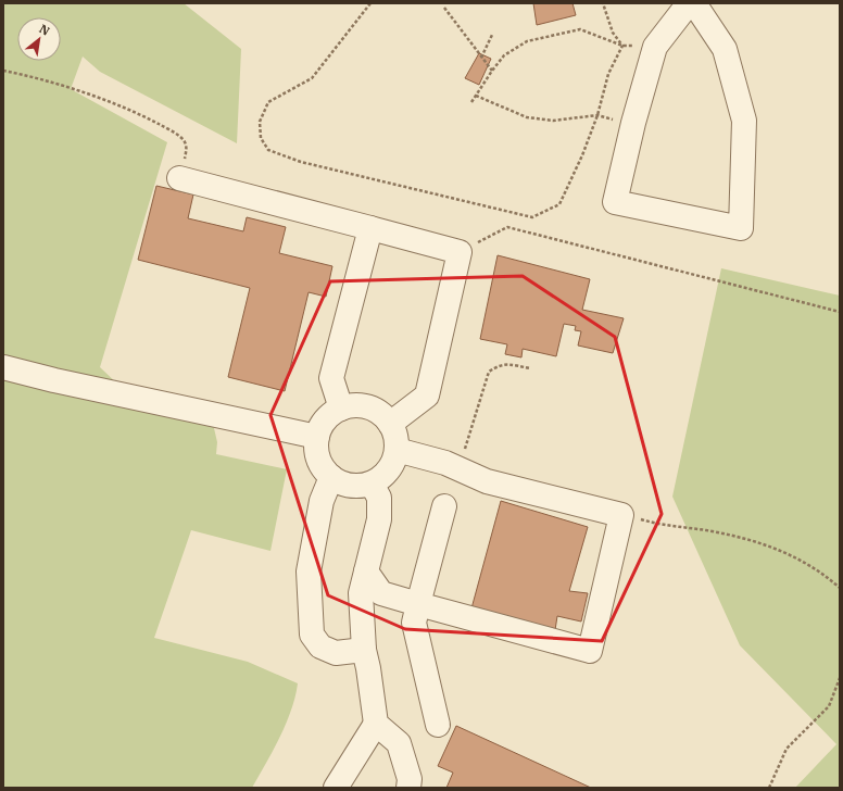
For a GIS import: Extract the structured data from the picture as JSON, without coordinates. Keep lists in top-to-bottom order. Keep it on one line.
{"north":"top right"}
